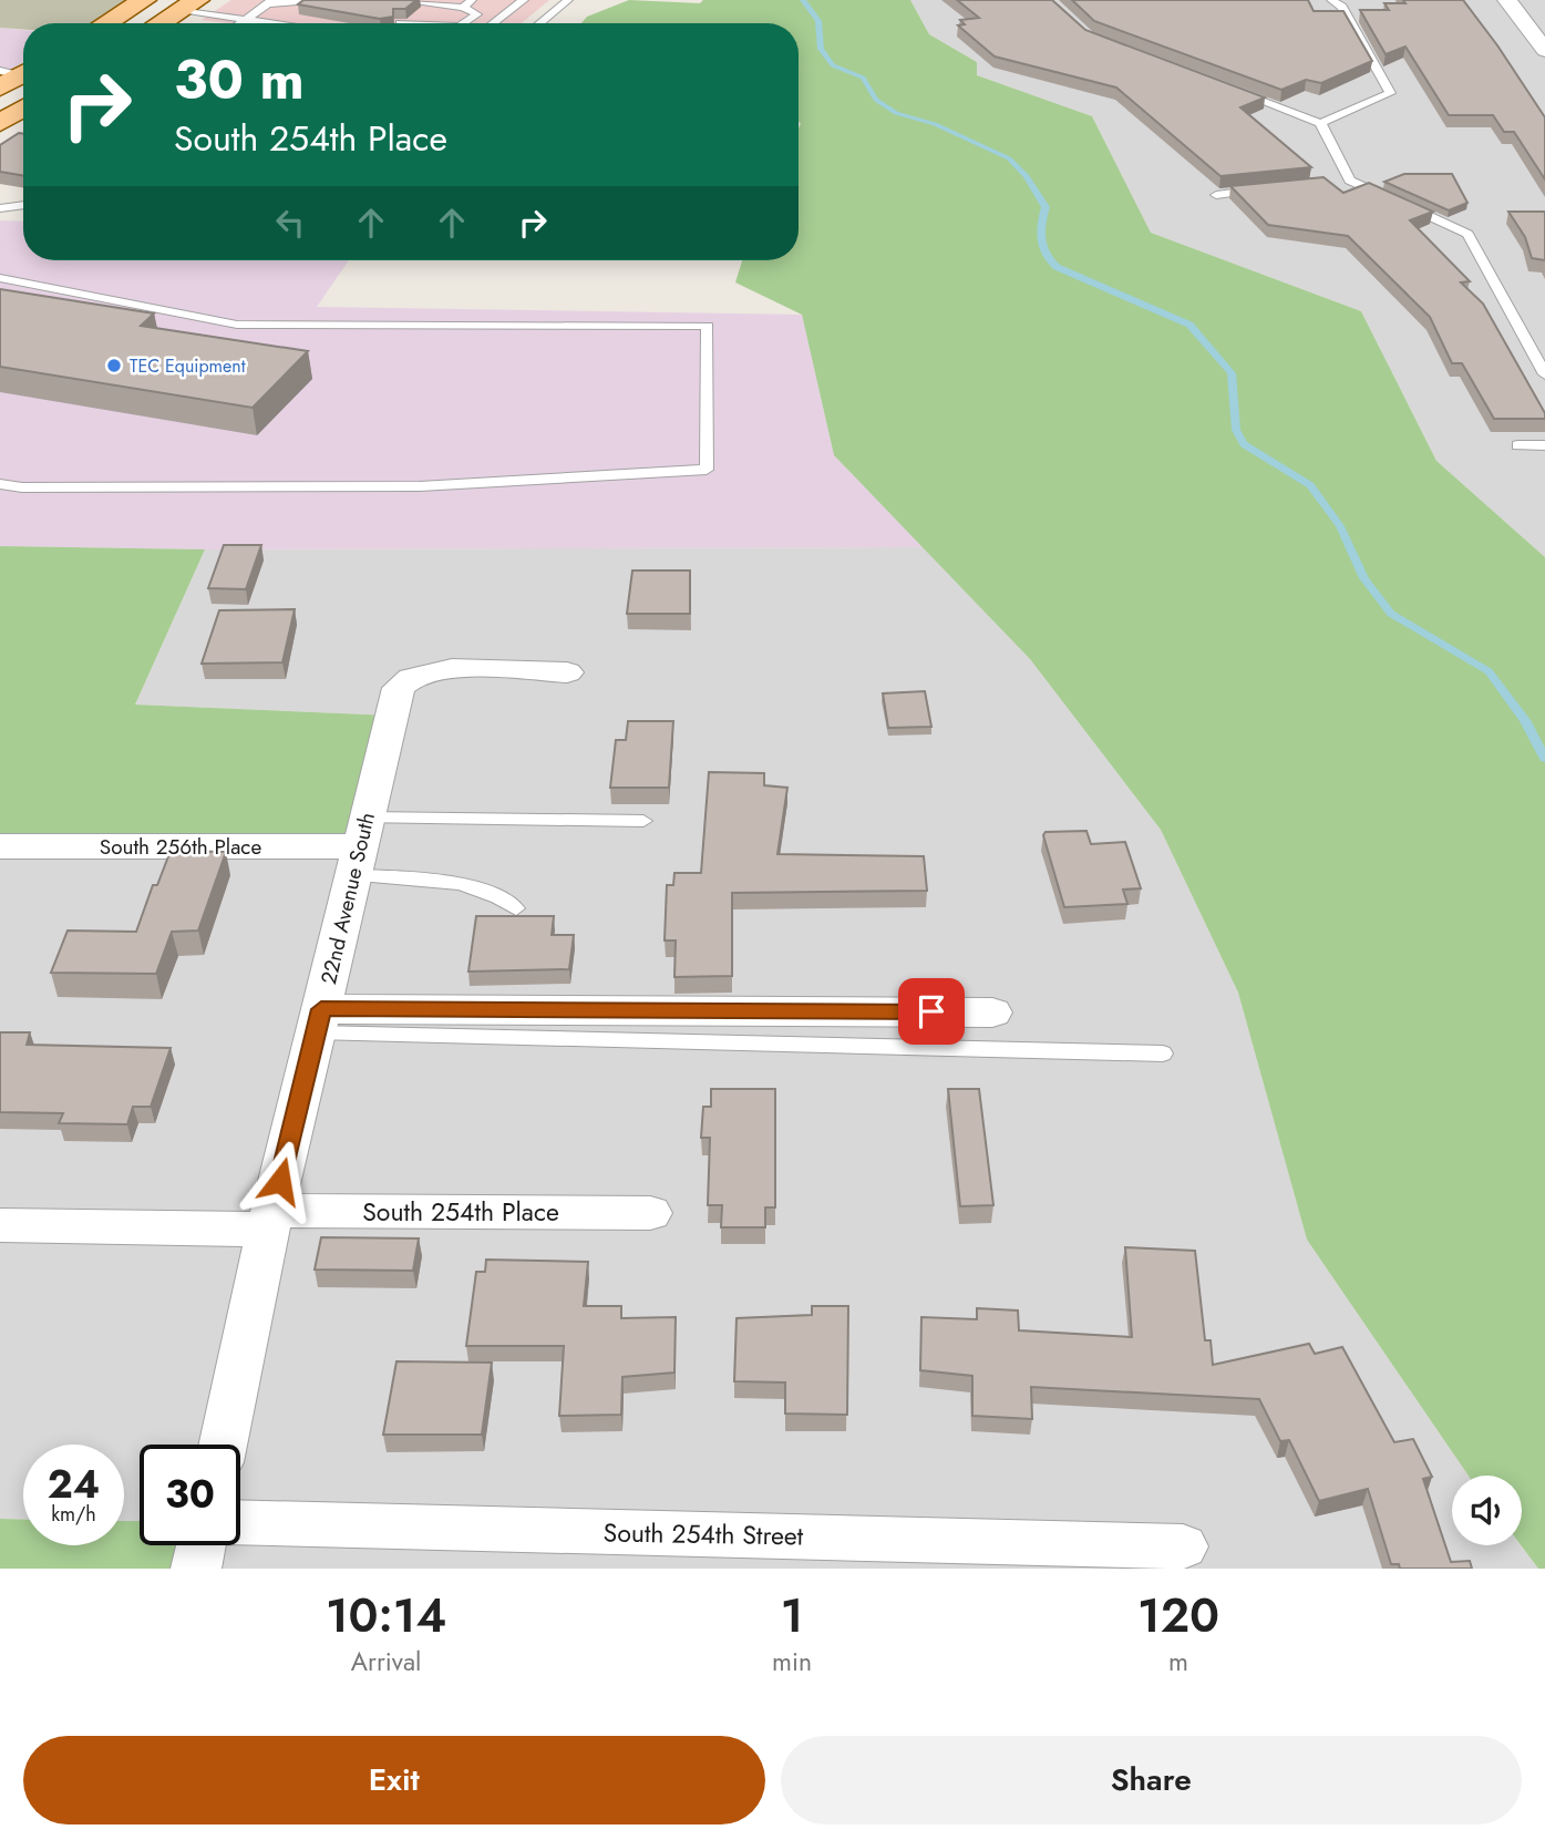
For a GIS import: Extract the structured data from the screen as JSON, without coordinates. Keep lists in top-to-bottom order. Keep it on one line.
{"streets":{"street":["South 256th Place","22nd Avenue South","South 254th Place","South 254th Street"]},"crossings":[["South 256th Place","22nd Avenue South"],["22nd Avenue South","South 254th Place"]],"places":["TEC Equipment"],"page":{"turn":["30 m","South 254th Place"],"speed":"24 km/h","limit":"30","eta":["10:14","Arrival","1","min","120","m"],"buttons":["Exit","Share"]}}
